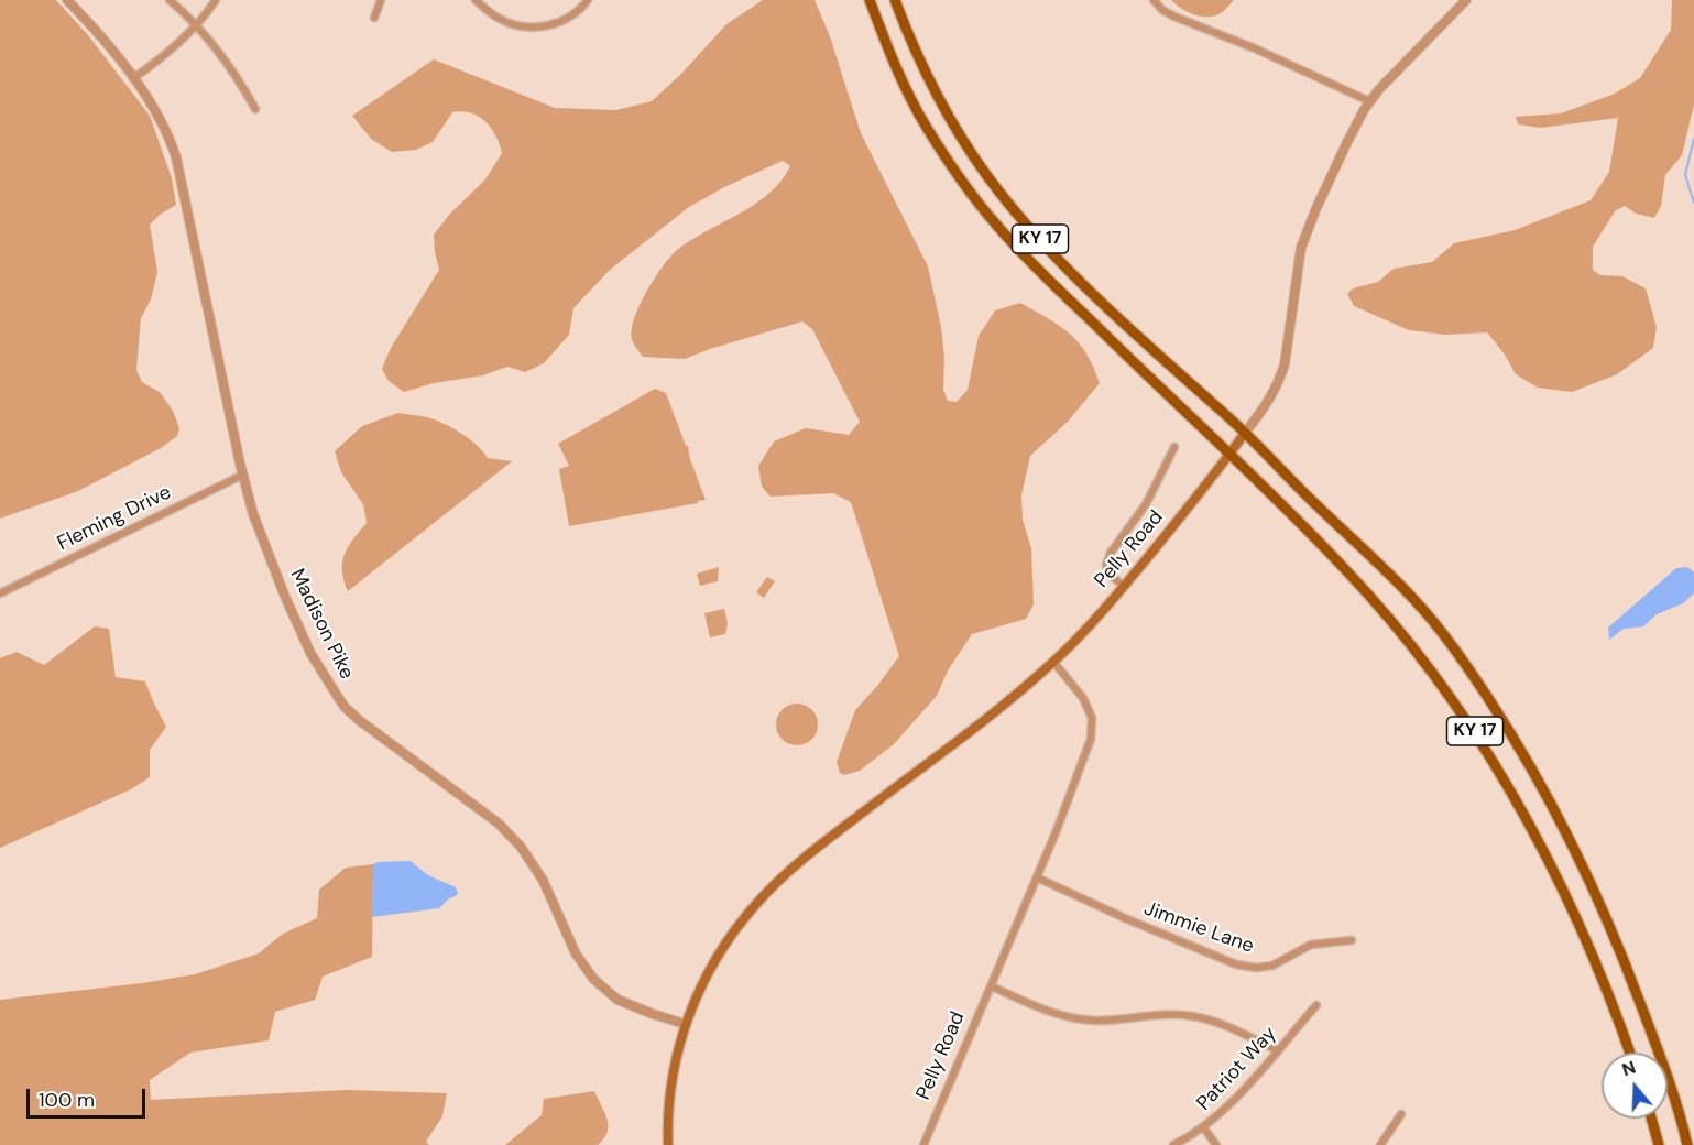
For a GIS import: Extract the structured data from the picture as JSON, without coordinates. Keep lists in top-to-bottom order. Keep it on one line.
{"streets":{"main road":["KY 17","Pelly Road"],"street":["Fleming Drive","Madison Pike","Jimmie Lane","Patriot Way"]},"crossings":[["KY 17","Pelly Road"],["Fleming Drive","Madison Pike"],["Pelly Road","Jimmie Lane"]],"scale_bar":"100 m","north":"top"}
